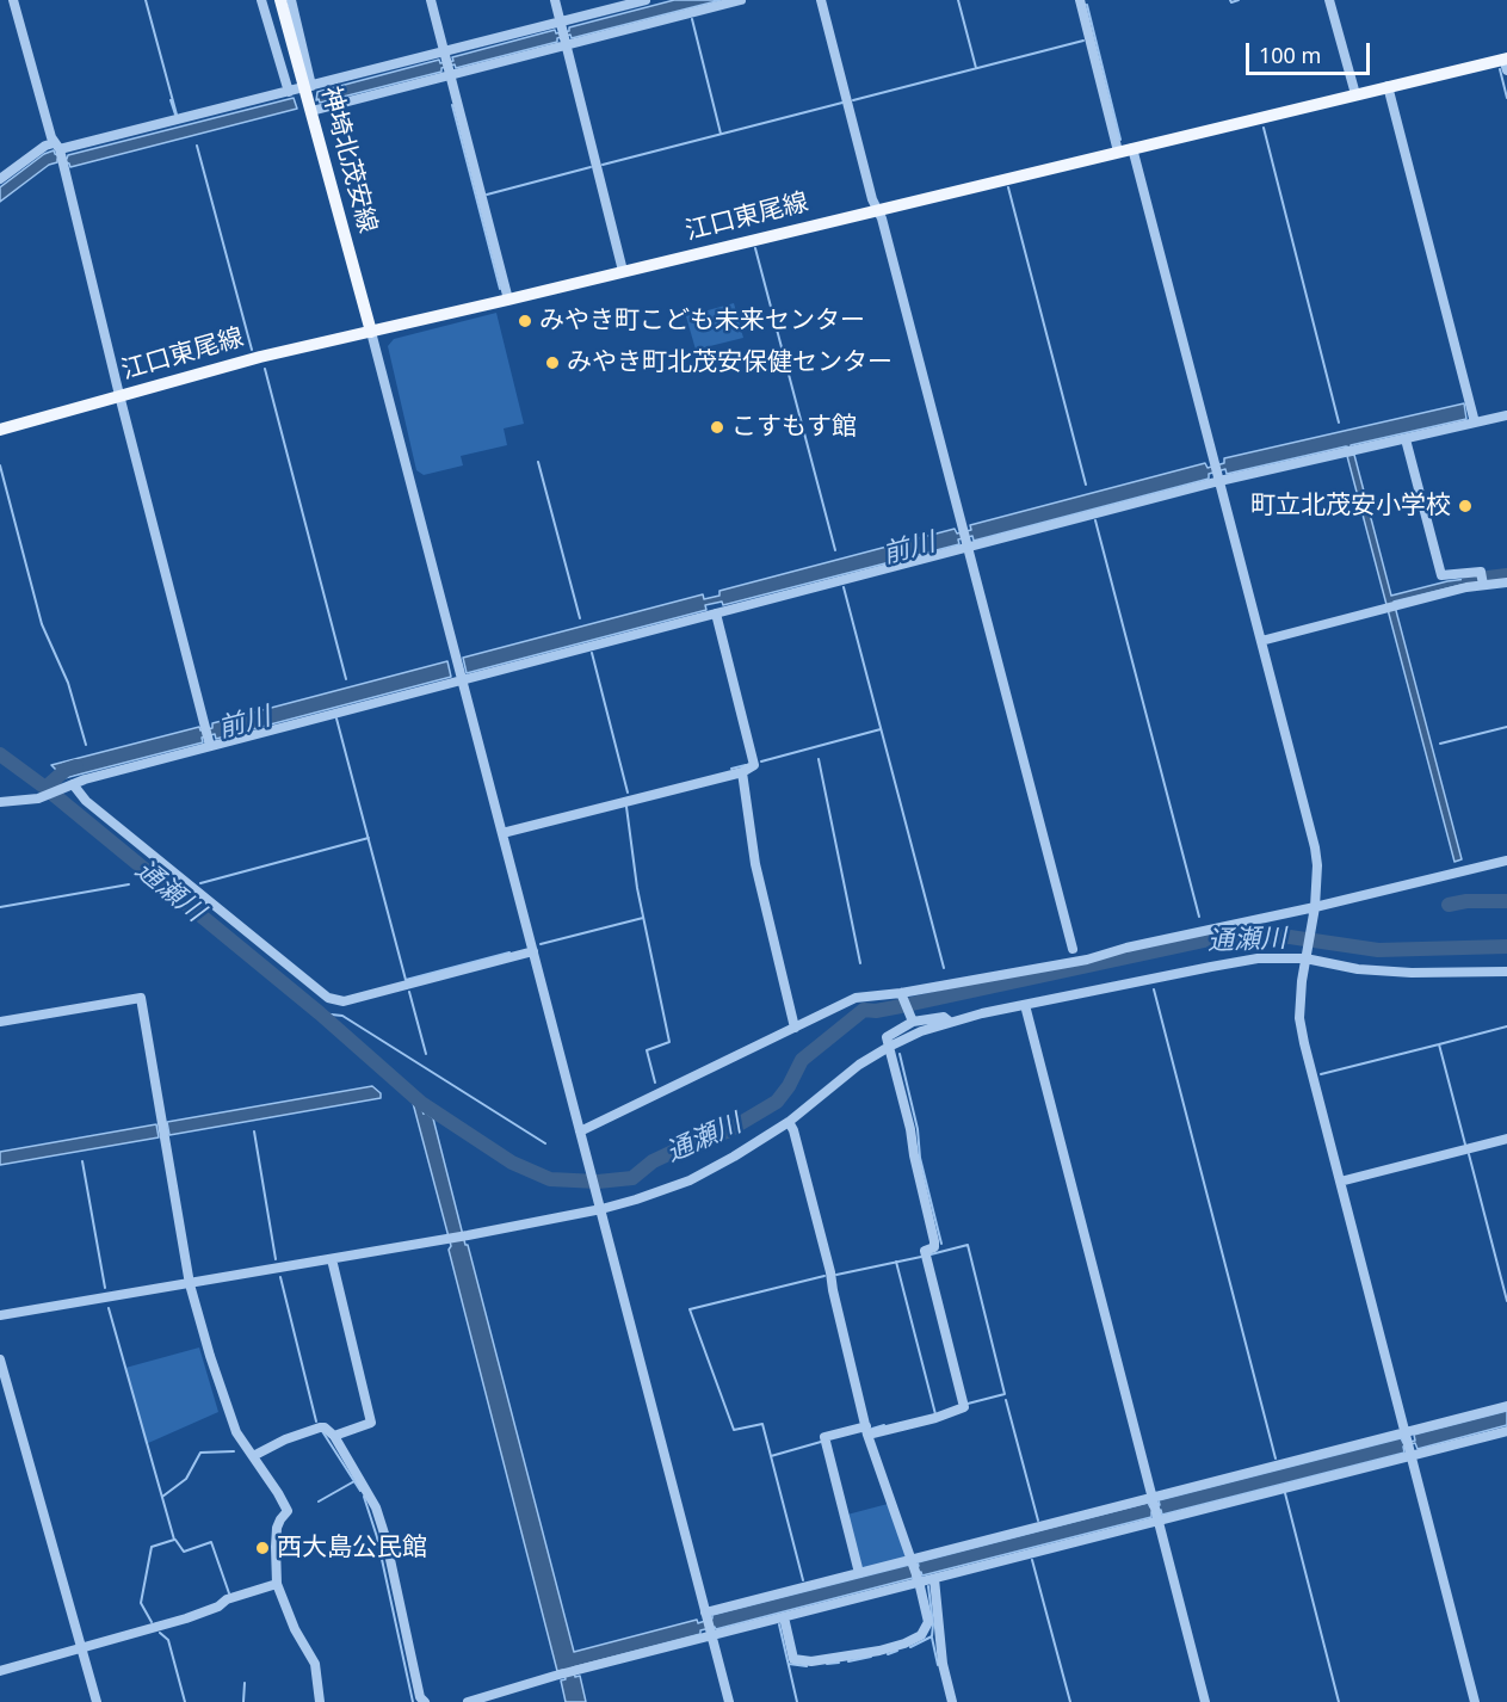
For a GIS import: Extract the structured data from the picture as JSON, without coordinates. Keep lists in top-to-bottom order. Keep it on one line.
{"streets":{"main road":["神埼北茂安線","江口東尾線"]},"crossings":[["神埼北茂安線","江口東尾線"]],"water":["前川","通瀬川"],"places":["みやき町こども未来センター","みやき町北茂安保健センター","こすもす館","町立北茂安小学校","西大島公民館"],"scale_bar":"100 m"}
